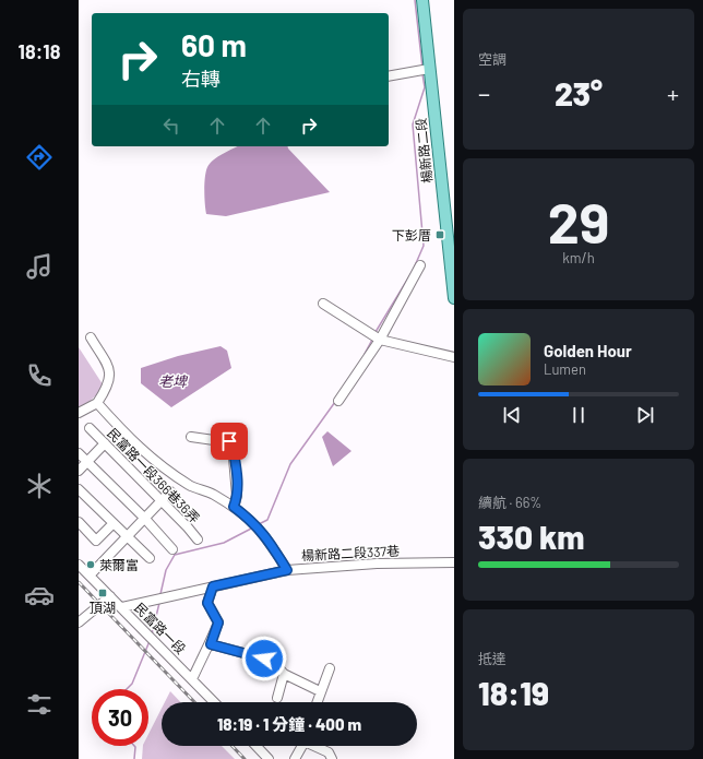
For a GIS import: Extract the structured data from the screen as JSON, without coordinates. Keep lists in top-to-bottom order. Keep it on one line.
{"streets":{"main road":["楊新路二段"],"street":["民富路一段366巷36弄","楊新路二段337巷","民富路一段"]},"crossings":[["楊新路二段337巷","民富路一段"]],"water":["老埤"],"places":{"transit":["下彭厝","頂湖"],"other":["萊爾富"]},"page":{"tabs":"18:18","tile":["空調",["29","km/h"],["續航 · 66%","330 km"],["抵達","18:19"]],"turn":["60 m","右轉"],"heat":["−","23°","+"],"song":["Golden Hour","Lumen"],"limit":"30","trip":"18:19 · 1 分鐘 · 400 m"}}
